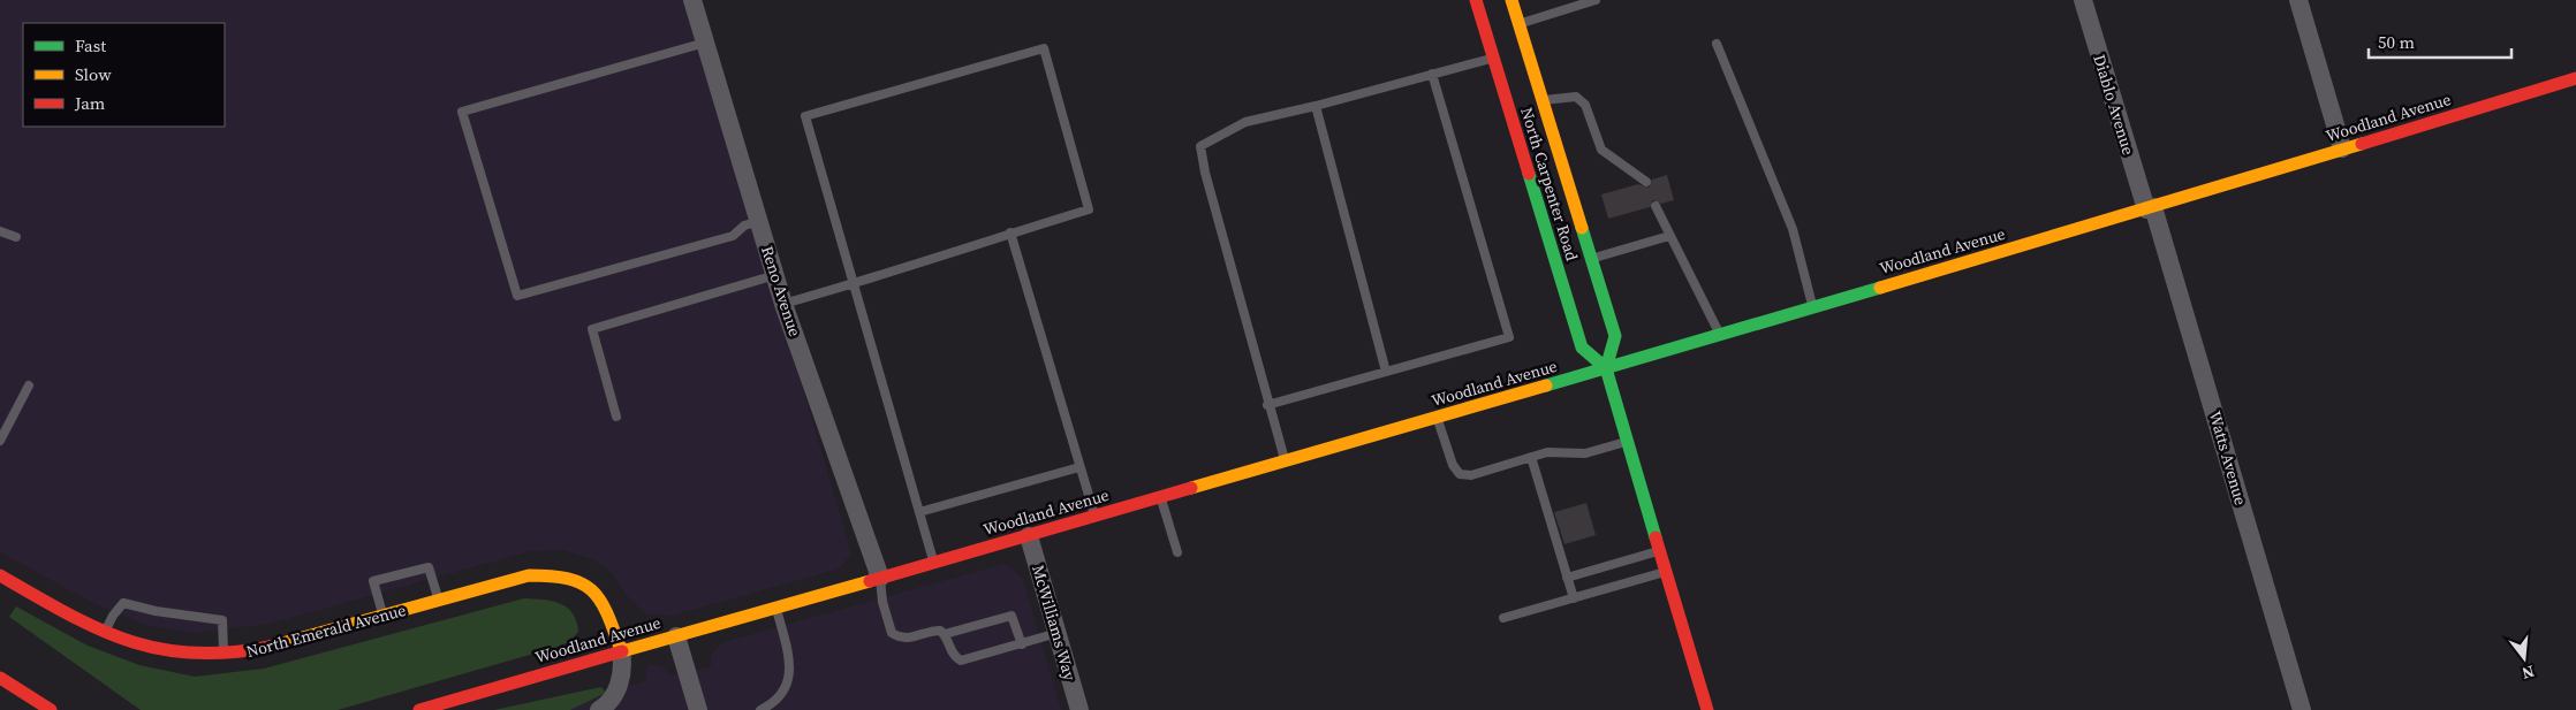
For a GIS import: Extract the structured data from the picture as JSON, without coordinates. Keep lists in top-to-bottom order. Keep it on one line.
{"streets":{"main road":["Woodland Avenue","North Carpenter Road","North Emerald Avenue"],"street":["Diablo Avenue","Reno Avenue","Watts Avenue","McWilliams Way"]},"crossings":[["Diablo Avenue","Woodland Avenue"],["Diablo Avenue","Watts Avenue"],["Woodland Avenue","North Carpenter Road"],["Woodland Avenue","Reno Avenue"],["Woodland Avenue","Watts Avenue"],["Woodland Avenue","McWilliams Way"],["Woodland Avenue","North Emerald Avenue"]],"legend":["Fast","Slow","Jam"],"scale_bar":"50 m","north":"bottom"}
